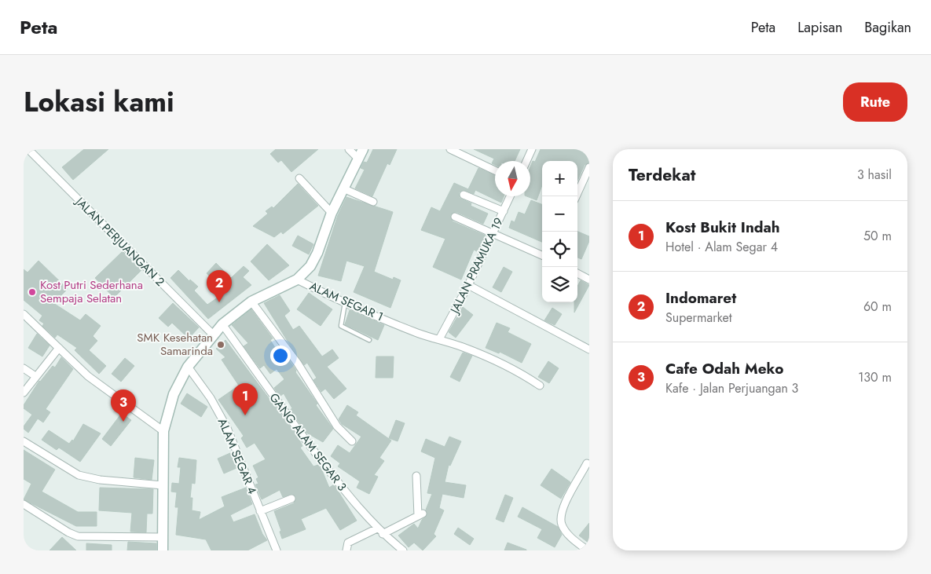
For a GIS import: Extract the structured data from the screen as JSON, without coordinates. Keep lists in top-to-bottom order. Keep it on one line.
{"streets":{"street":["JALAN PERJUANGAN 2","JALAN PRAMUKA 19","ALAM SEGAR 1","GANG ALAM SEGAR 3","ALAM SEGAR 4"]},"crossings":[["JALAN PRAMUKA 19","ALAM SEGAR 1"]],"places":["Kost Putri Sederhana Sempaja Selatan","SMK Kesehatan Samarinda"],"north":"bottom","page":{"header":"Peta","nav":["Peta","Lapisan","Bagikan"],"title":"Lokasi kami","buttons":"Rute","heading":["Terdekat","3 hasil"],"map_buttons":["+","−"],"list":[{"mark":"1","name":"Kost Bukit Indah","note":"Hotel · Alam Segar 4","value":"50 m"},{"mark":"2","name":"Indomaret","note":"Supermarket","value":"60 m"},{"mark":"3","name":"Cafe Odah Meko","note":"Kafe · Jalan Perjuangan 3","value":"130 m"}],"pins":["2","1","3"]}}
